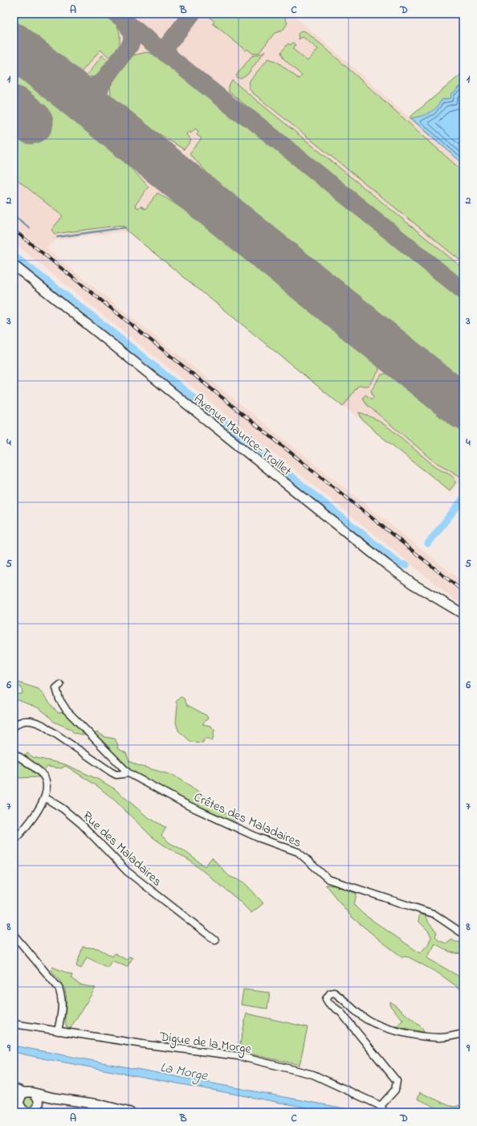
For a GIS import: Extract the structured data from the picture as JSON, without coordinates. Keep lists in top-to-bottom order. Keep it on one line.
{"streets":{"street":["Avenue Maurice-Troillet","Crêtes des Maladaires","Rue des Maladaires","Digue de la Morge"]},"water":["La Morge"],"grid":{"columns":["A","B","C","D"],"rows":["1","2","3","4","5","6","7","8","9"]}}
